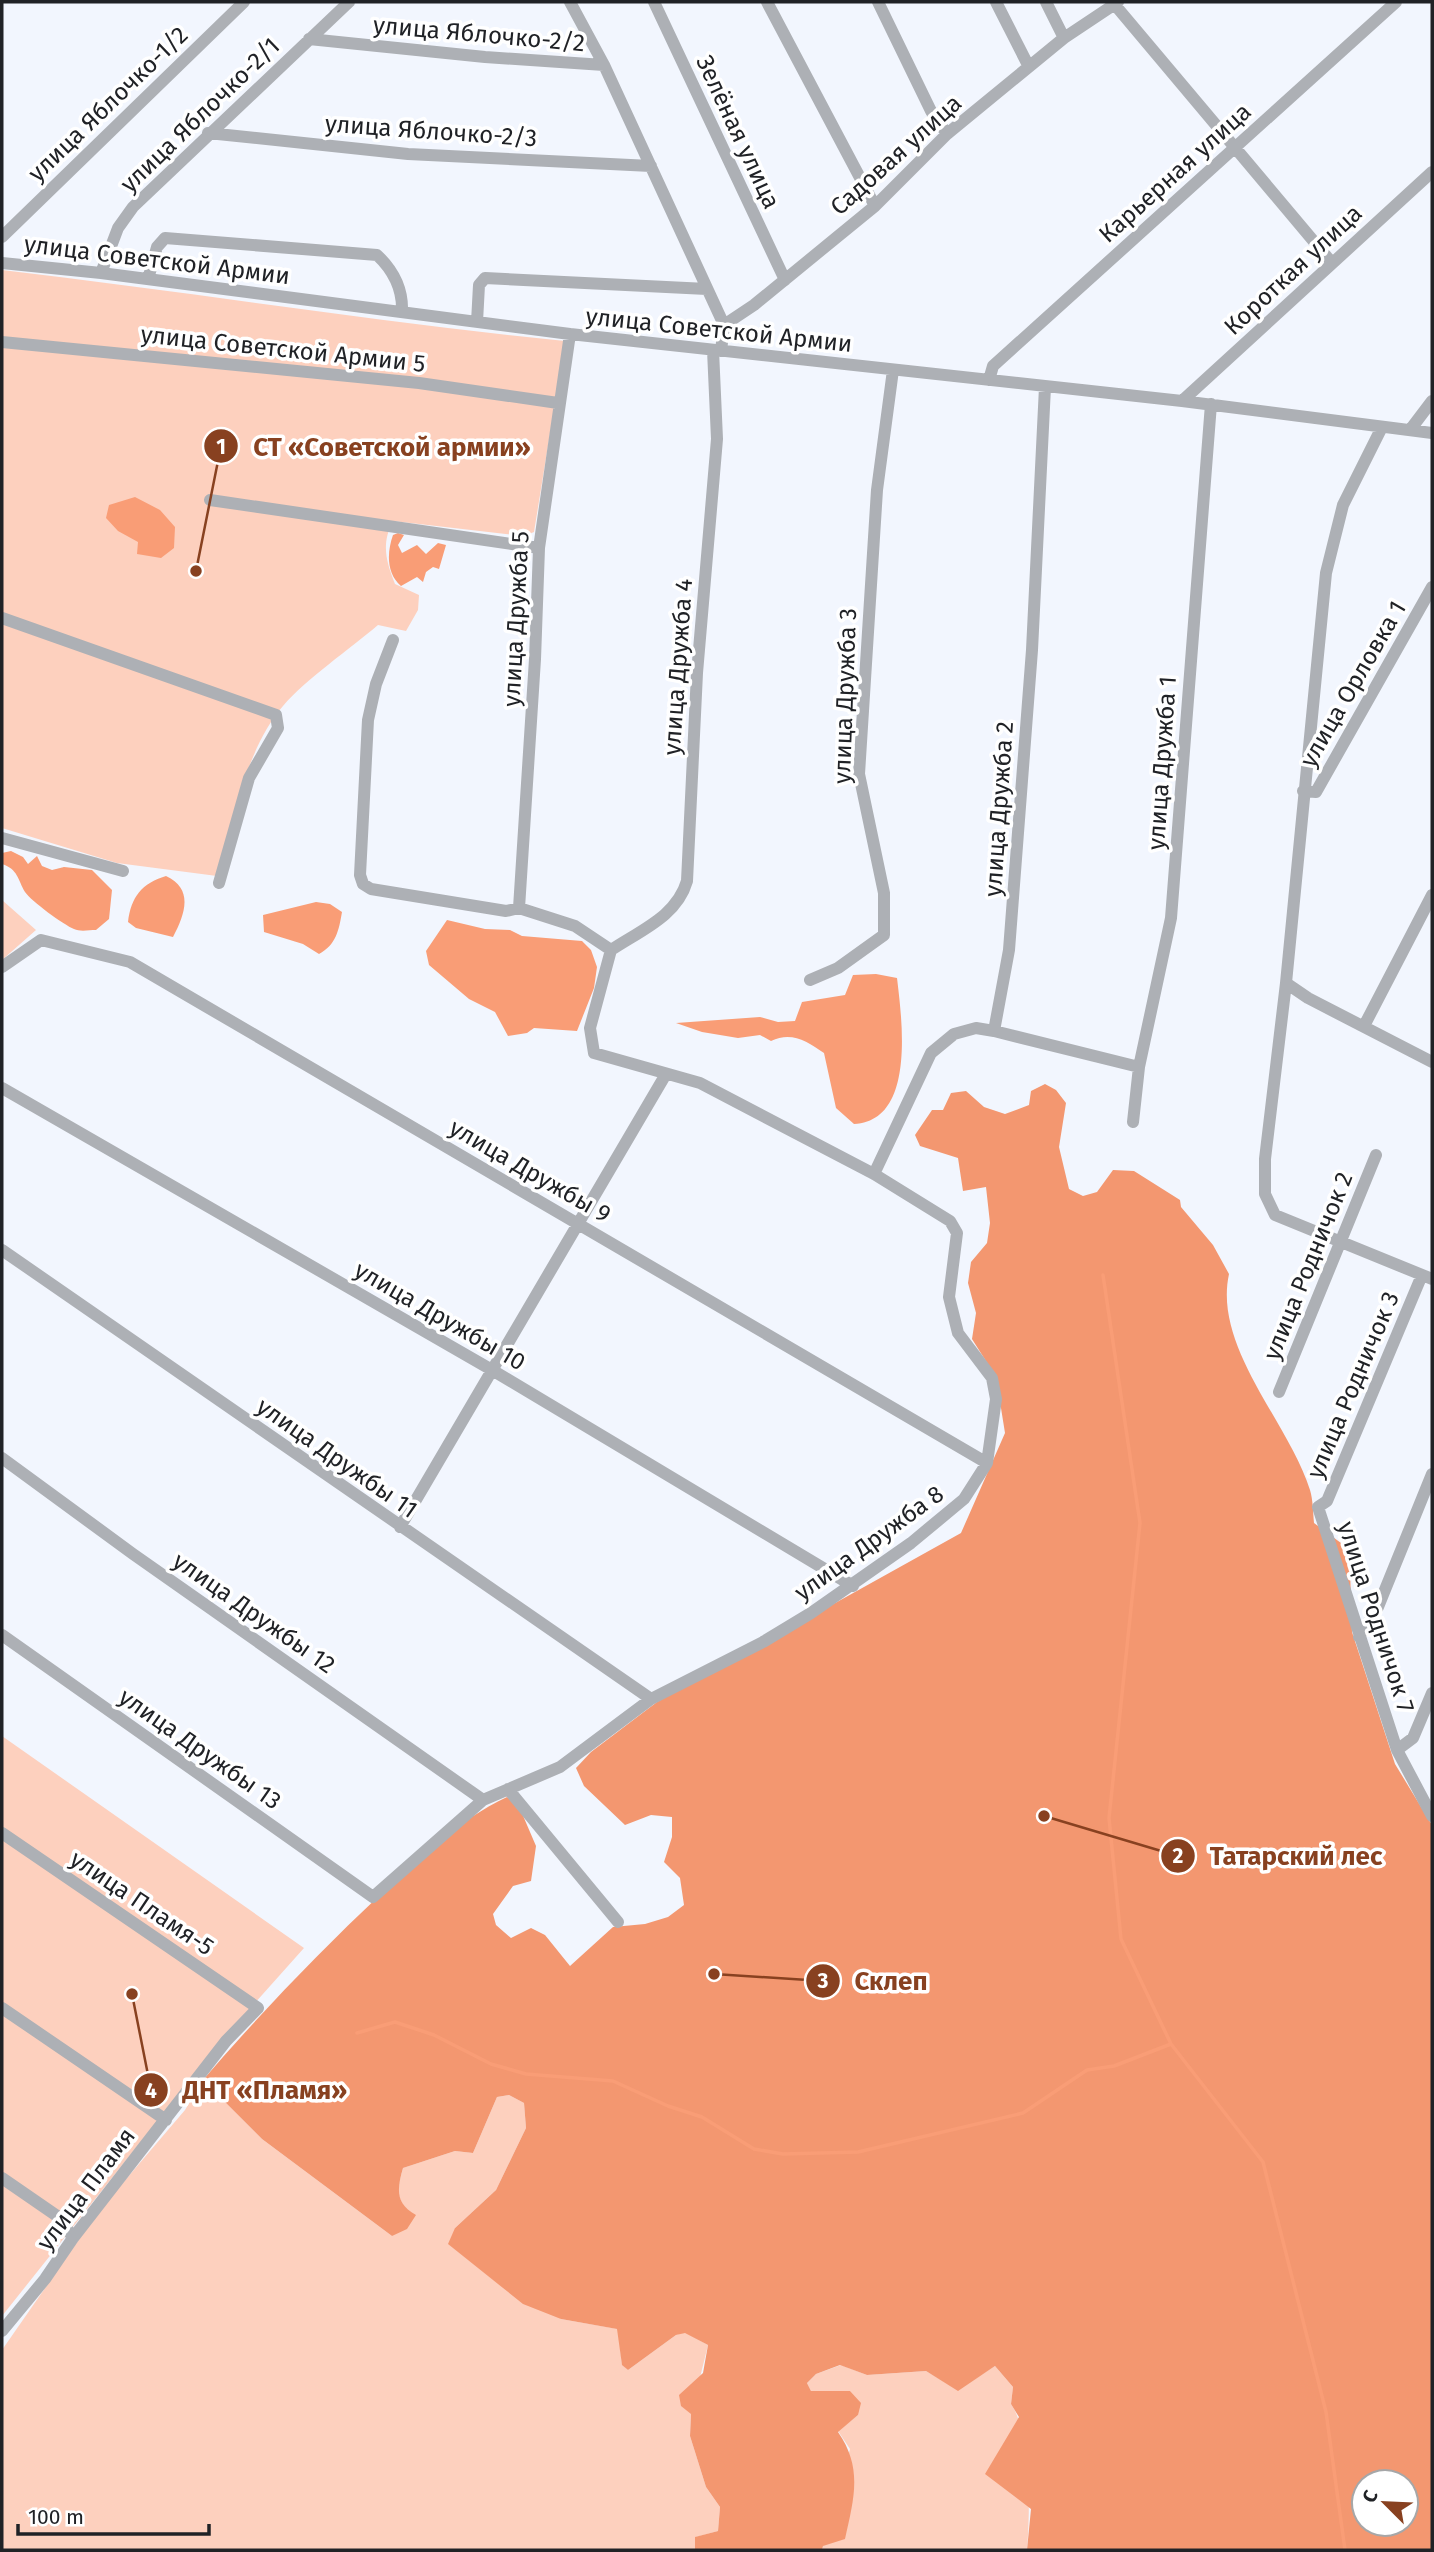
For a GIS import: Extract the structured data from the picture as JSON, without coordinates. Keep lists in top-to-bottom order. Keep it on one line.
{"streets":{"street":["улица Яблочко-2/2","улица Яблочко-1/2","улица Яблочко-2/1","улица Яблочко-2/3","Зелёная улица","Садовая улица","Карьерная улица","улица Советской Армии","Короткая улица","улица Советской Армии 5","улица Дружба 5","улица Дружба 4","улица Орловка 1","улица Дружба 3","улица Дружба 1","улица Дружба 2","улица Дружбы 9","улица Родничок 2","улица Дружбы 10","улица Родничок 3","улица Дружбы 11","улица Дружба 8","улица Дружбы 12","улица Родничок 7","улица Дружбы 13","улица Пламя-5","улица Пламя"]},"crossings":[["улица Яблочко-2/2","улица Яблочко-2/1"],["улица Яблочко-2/1","улица Яблочко-2/3"],["улица Яблочко-2/1","улица Советской Армии"],["Зелёная улица","Садовая улица"],["Карьерная улица","улица Советской Армии"],["улица Советской Армии","Короткая улица"],["улица Советской Армии","улица Дружба 5"],["улица Советской Армии","улица Дружба 4"],["улица Советской Армии","улица Дружба 3"],["улица Советской Армии","улица Дружба 1"],["улица Советской Армии","улица Дружба 2"],["улица Советской Армии 5","улица Дружба 5"],["улица Дружба 4","улица Дружба 8"],["улица Дружбы 9","улица Дружба 8"],["улица Дружбы 10","улица Дружба 8"],["улица Родничок 3","улица Родничок 7"],["улица Дружбы 11","улица Дружба 8"],["улица Дружба 8","улица Дружбы 12"],["улица Дружба 8","улица Дружбы 13"],["улица Пламя-5","улица Пламя"]],"places":["СТ «Советской армии»","Татарский лес","Склеп","ДНТ «Пламя»"],"scale_bar":"100 m","north":"top left"}
